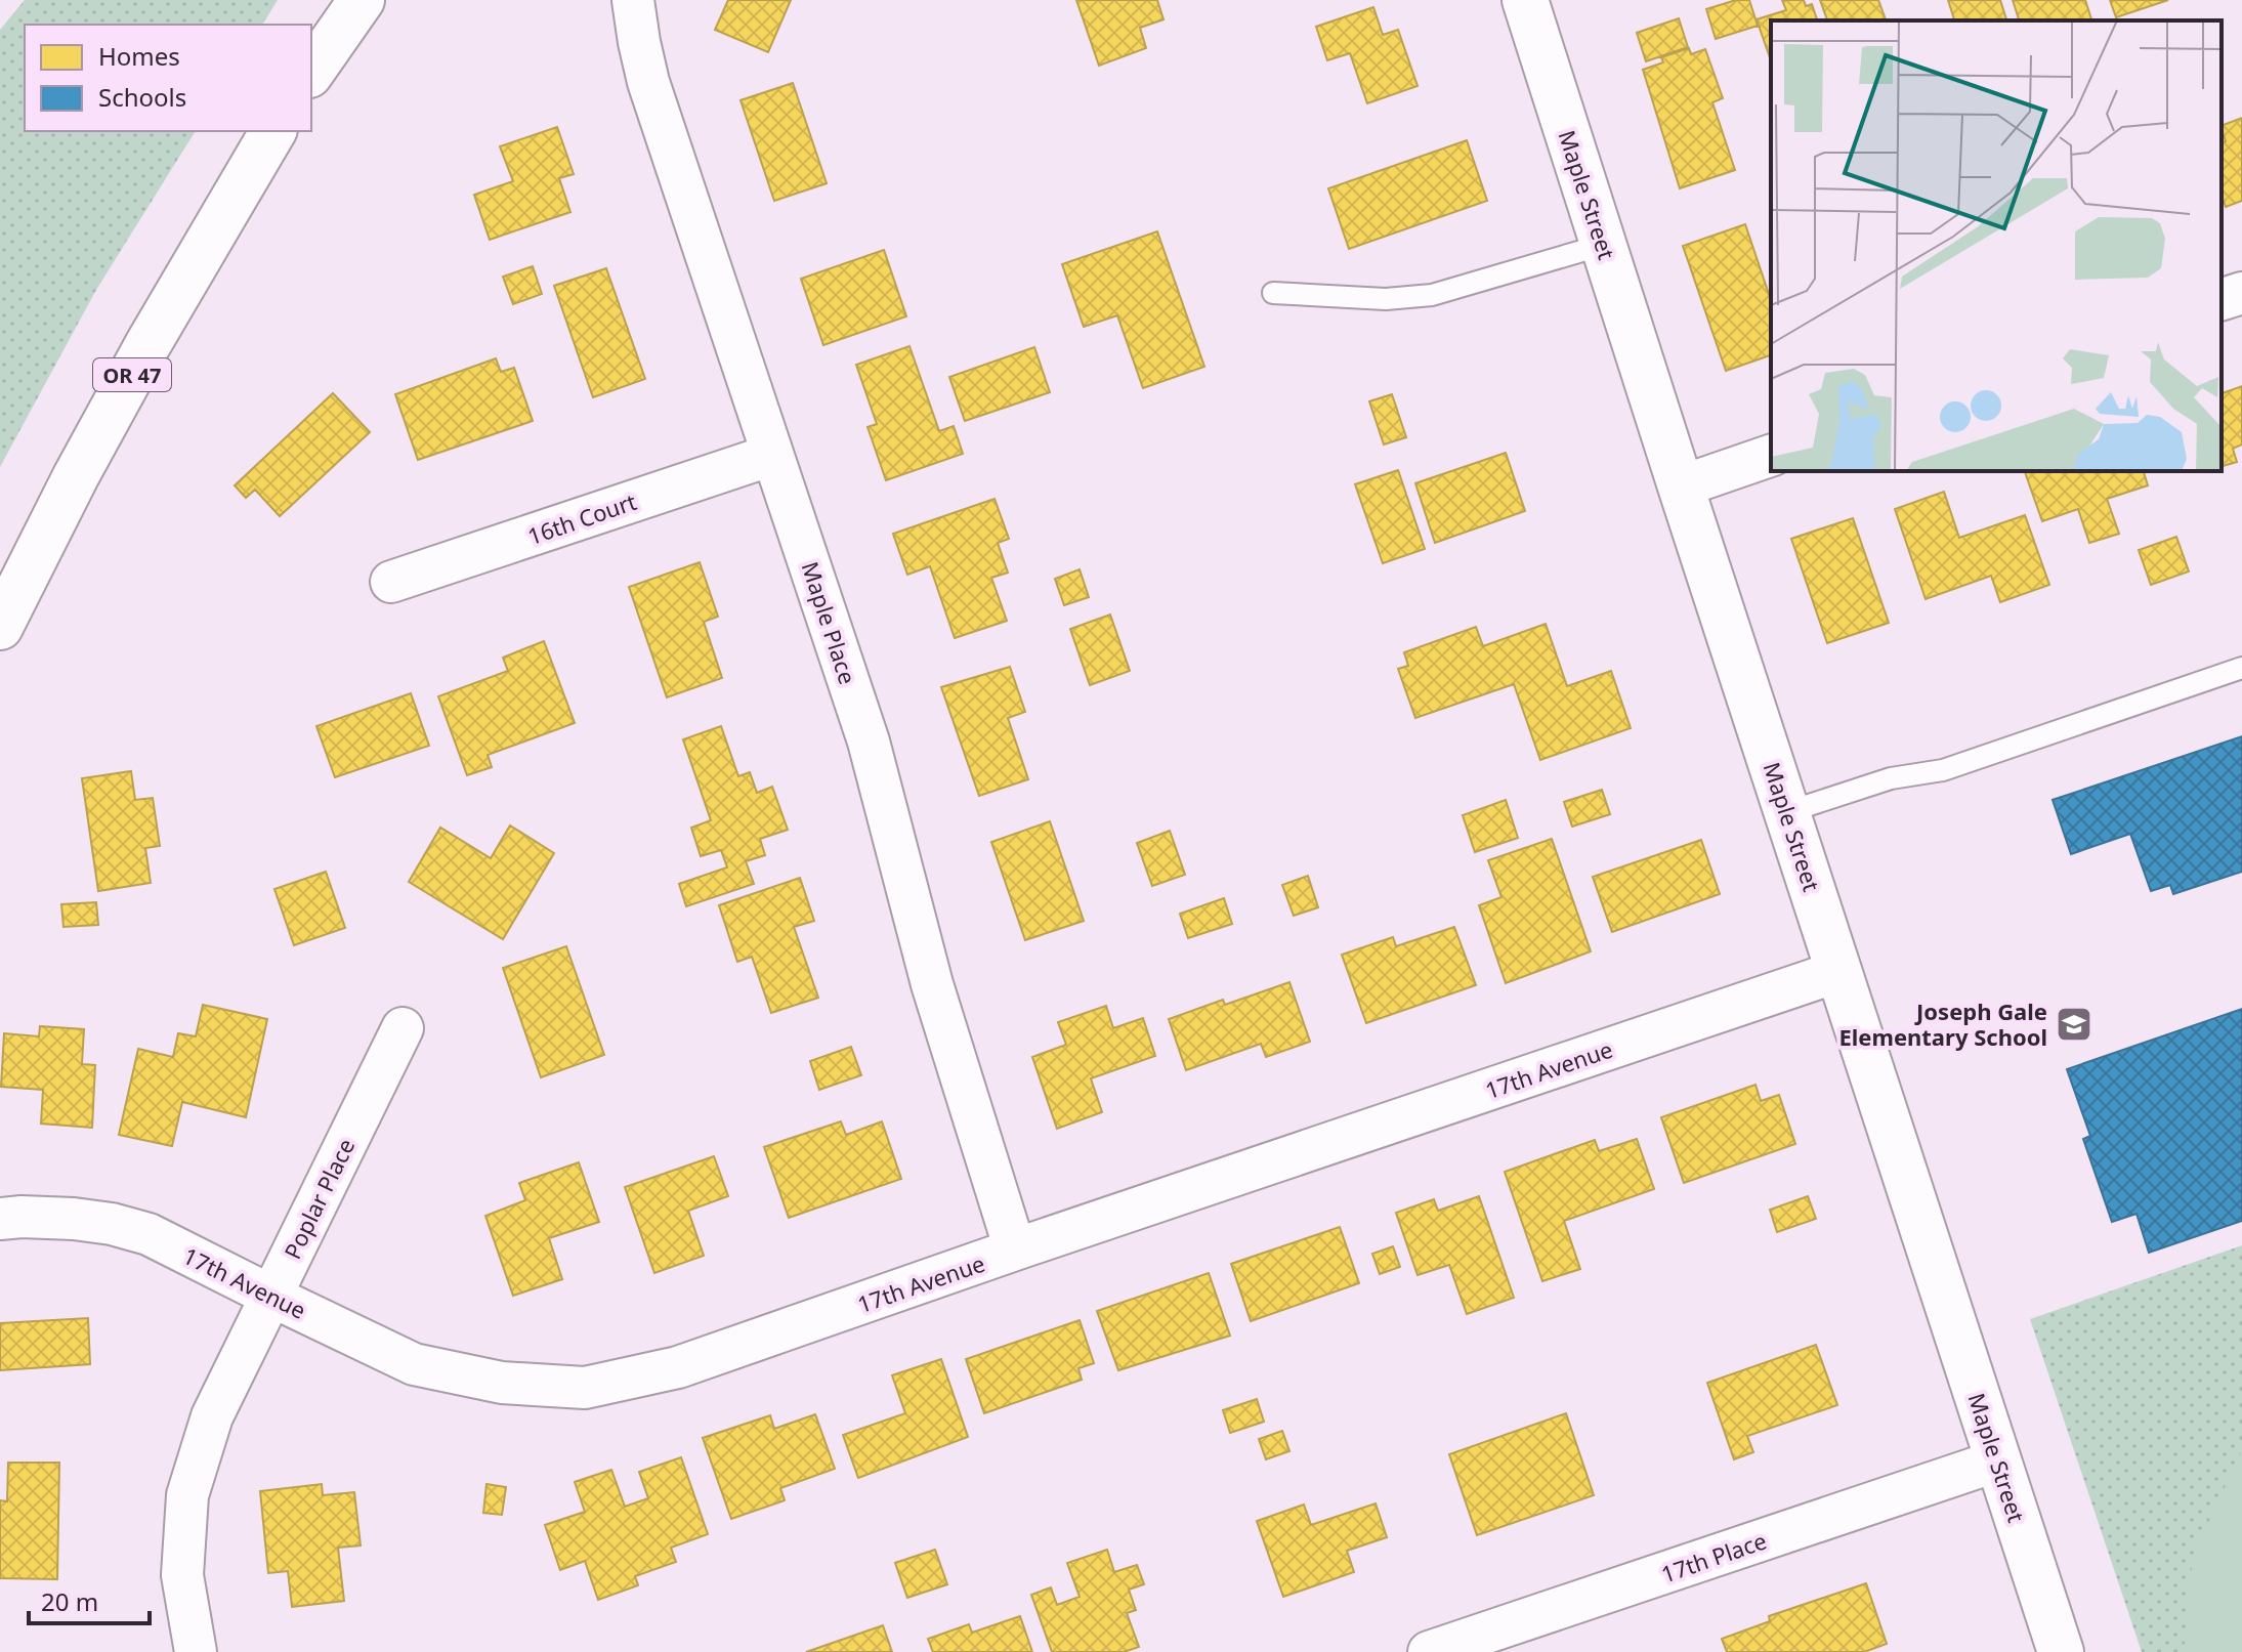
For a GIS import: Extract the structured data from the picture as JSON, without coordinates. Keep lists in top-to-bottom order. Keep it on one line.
{"streets":{"main road":["Maple Street","OR 47"],"street":["16th Court","Maple Place","17th Avenue","Poplar Place","17th Place"]},"crossings":[["Maple Street","17th Avenue"],["Maple Street","17th Place"],["16th Court","Maple Place"],["Maple Place","17th Avenue"],["17th Avenue","Poplar Place"]],"places":{"school or university":["Joseph Gale Elementary School"]},"legend":["Homes","Schools"],"scale_bar":"20 m"}
